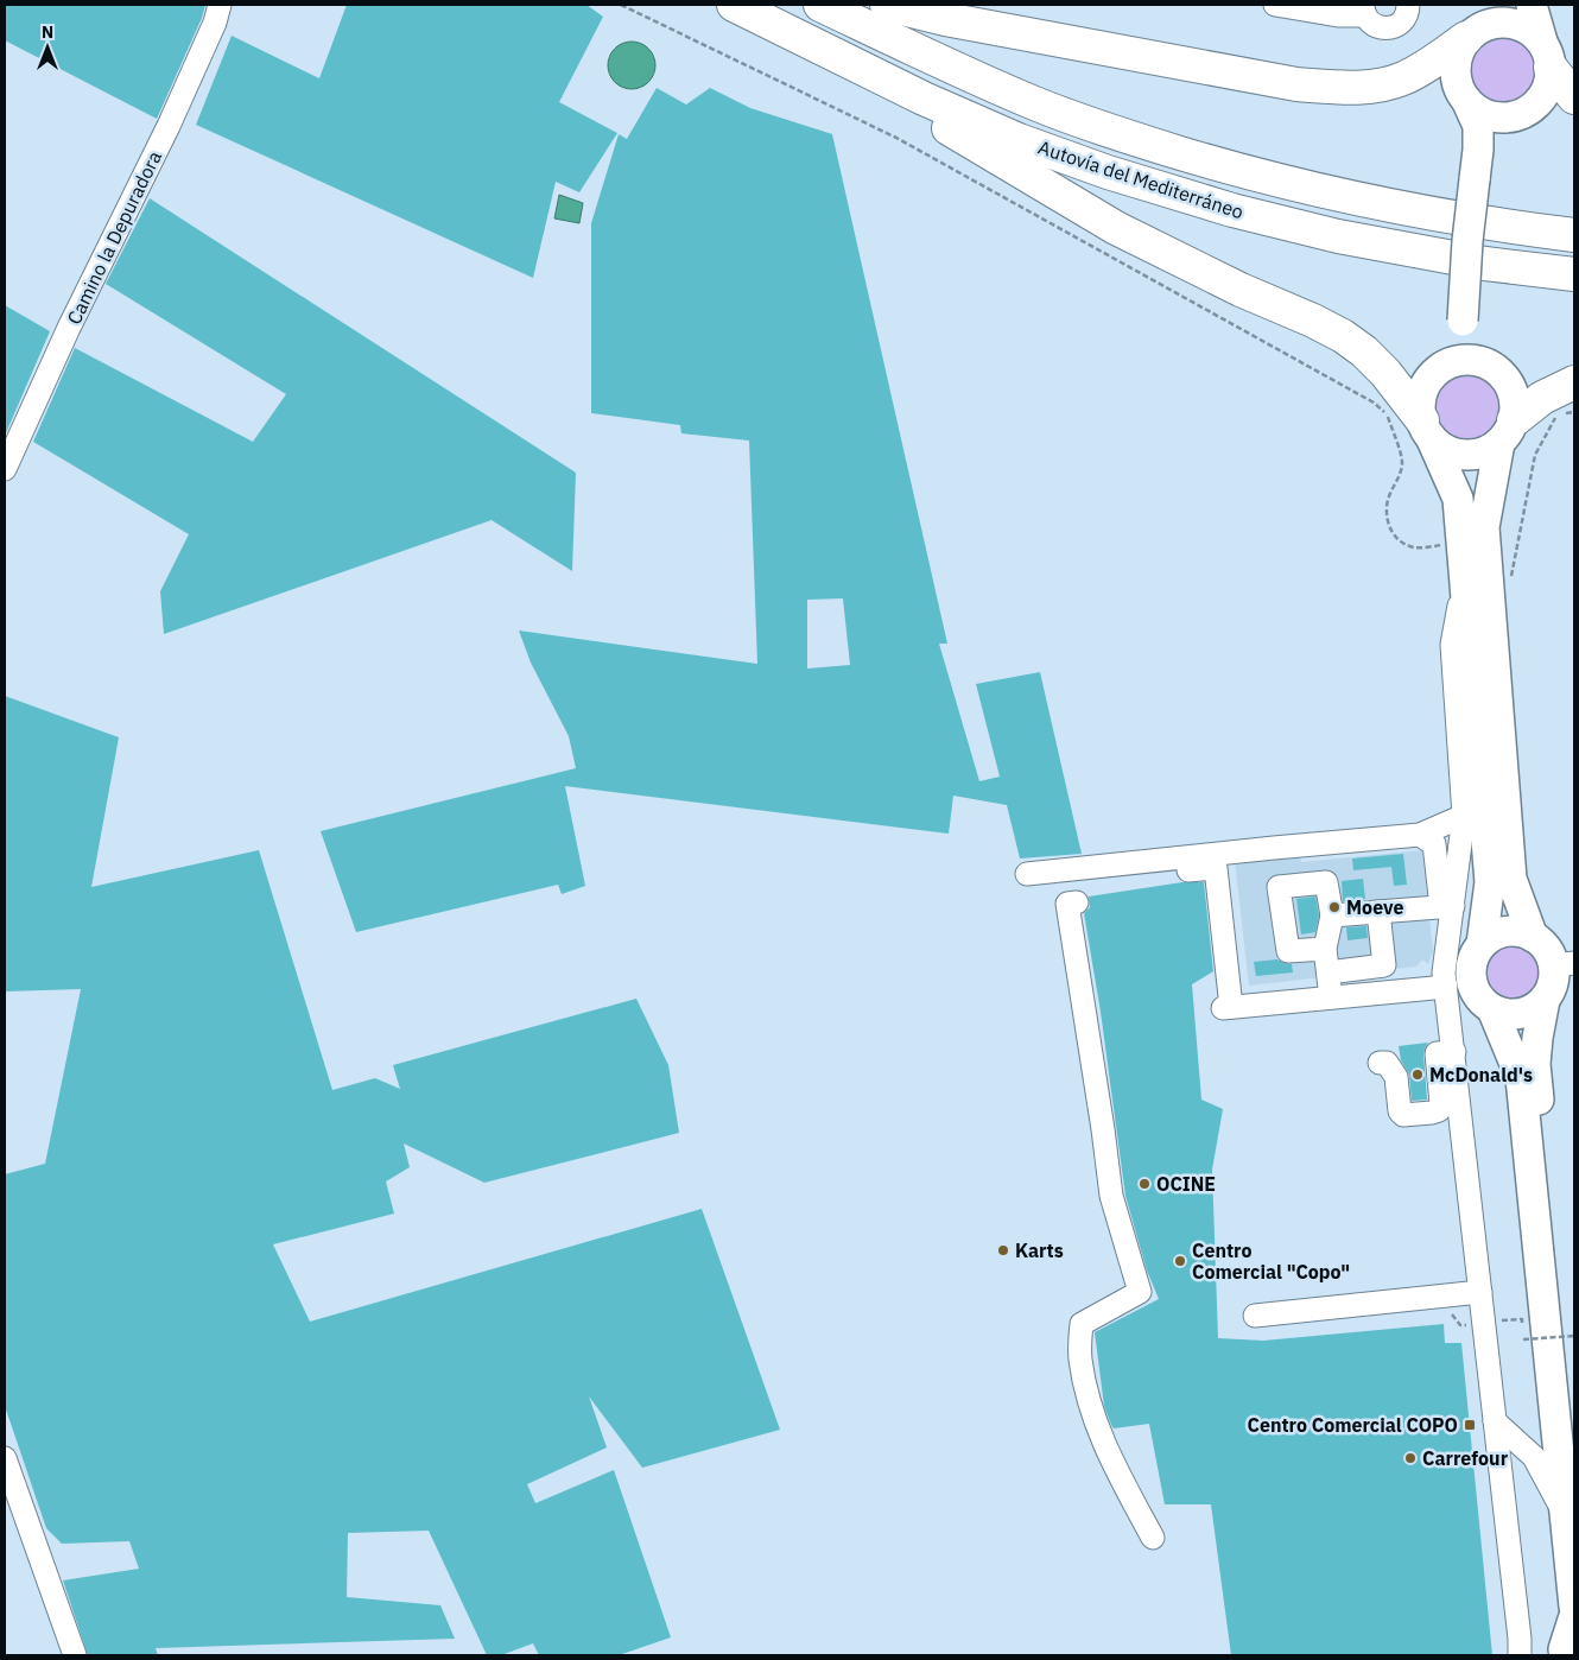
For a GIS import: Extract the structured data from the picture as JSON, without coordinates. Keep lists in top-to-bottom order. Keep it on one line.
{"streets":{"highway":["Autovía del Mediterráneo"],"street":["Camino la Depuradora"]},"places":{"other":["Moeve","McDonald's","OCINE","Karts","Centro Comercial \"Copo\"","Carrefour"],"transit":["Centro Comercial COPO"]},"north":"top"}
